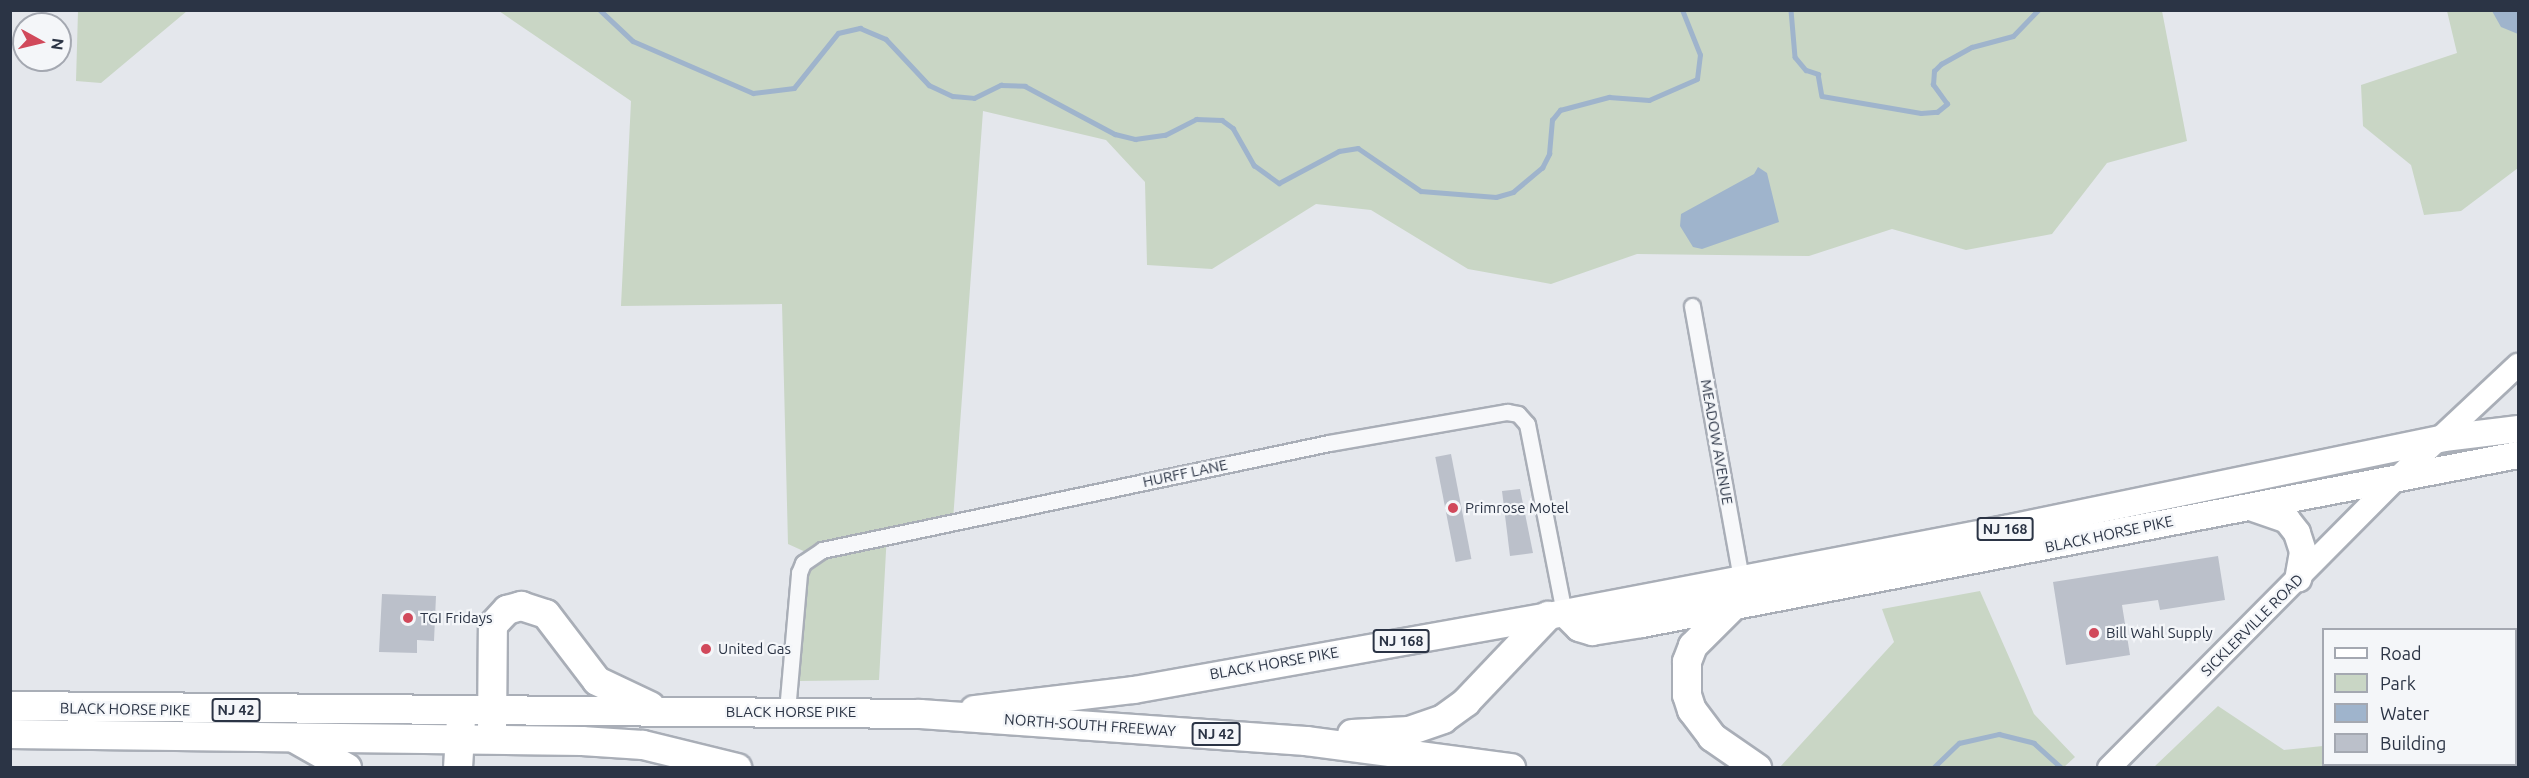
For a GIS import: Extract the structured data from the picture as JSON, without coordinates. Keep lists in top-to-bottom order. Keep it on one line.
{"streets":{"highway":["BLACK HORSE PIKE","NJ 42","NORTH-SOUTH FREEWAY"],"main road":["NJ 168","SICKLERVILLE ROAD"],"street":["MEADOW AVENUE","HURFF LANE"]},"crossings":[["MEADOW AVENUE","BLACK HORSE PIKE"],["HURFF LANE","BLACK HORSE PIKE"],["BLACK HORSE PIKE","SICKLERVILLE ROAD"],["BLACK HORSE PIKE","NJ 42"],["BLACK HORSE PIKE","NORTH-SOUTH FREEWAY"]],"places":["Primrose Motel","TGI Fridays","Bill Wahl Supply","United Gas"],"legend":["Road","Park","Water","Building"],"north":"right"}
